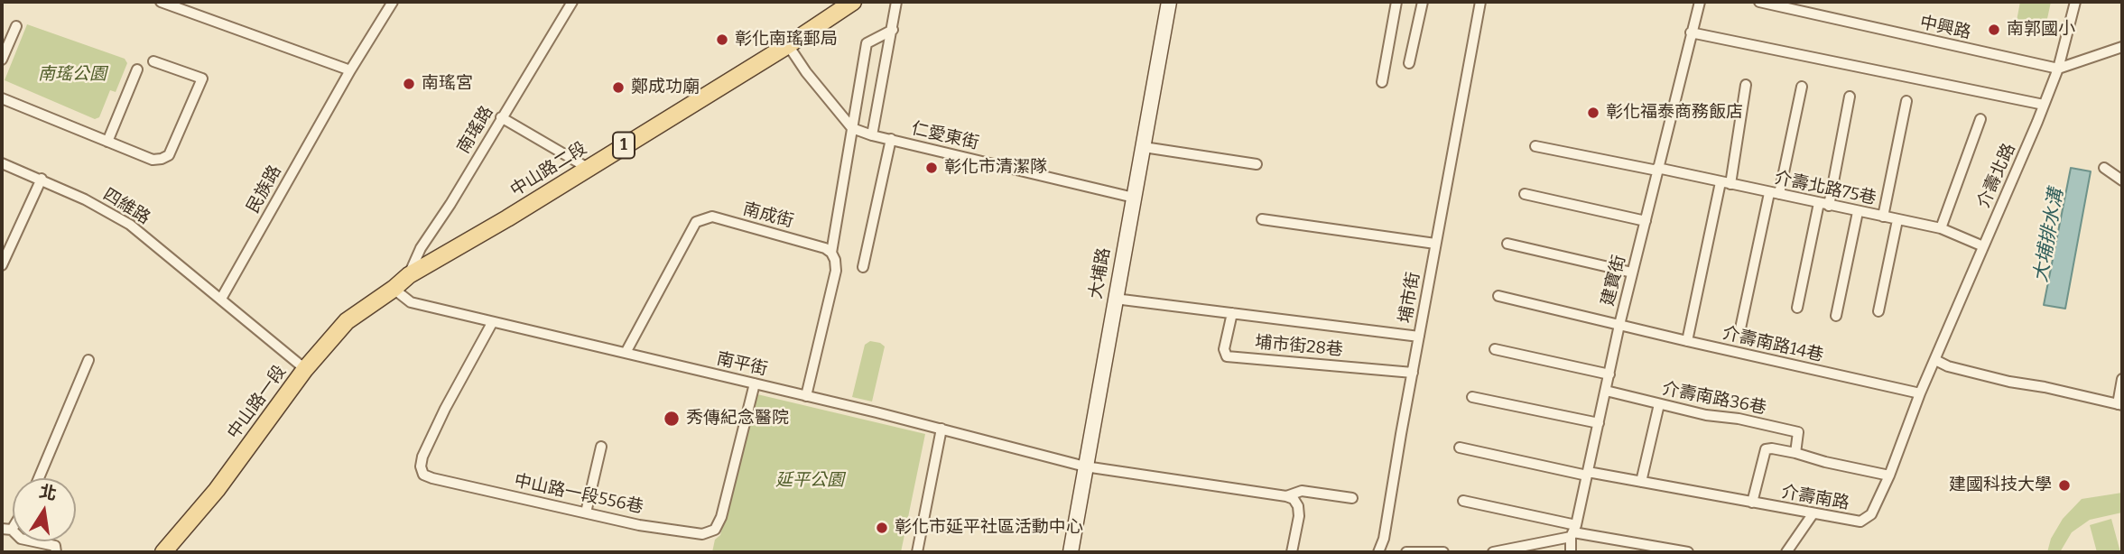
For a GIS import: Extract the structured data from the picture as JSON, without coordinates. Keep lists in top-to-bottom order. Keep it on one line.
{"streets":{"main road":["1","中山路二段","大埔路","中山路一段"],"street":["中興路","南瑤路","仁愛東街","介壽北路","介壽北路75巷","民族路","四維路","南成街","建寶街","埔市街","介壽南路14巷","埔市街28巷","南平街","介壽南路36巷","中山路一段556巷","介壽南路"]},"crossings":[["中興路","介壽北路"],["南瑤路","中山路二段"],["仁愛東街","大埔路"],["中山路二段","南平街"],["中山路二段","中山路一段"],["介壽北路","介壽北路75巷"],["介壽北路","介壽南路"],["介壽北路75巷","建寶街"],["民族路","四維路"],["南成街","南平街"],["大埔路","埔市街"],["大埔路","南平街"],["建寶街","介壽南路14巷"],["建寶街","介壽南路36巷"],["建寶街","介壽南路"],["埔市街","埔市街28巷"],["介壽南路14巷","介壽南路"],["南平街","中山路一段"],["南平街","中山路一段556巷"]],"water":["大埔排水溝"],"parks":["南瑤公園","延平公園"],"places":["南郭國小","彰化南瑤郵局","南瑤宮","鄭成功廟","彰化福泰商務飯店","彰化市清潔隊","秀傳紀念醫院","建國科技大學","彰化市延平社區活動中心"],"north":"top"}
